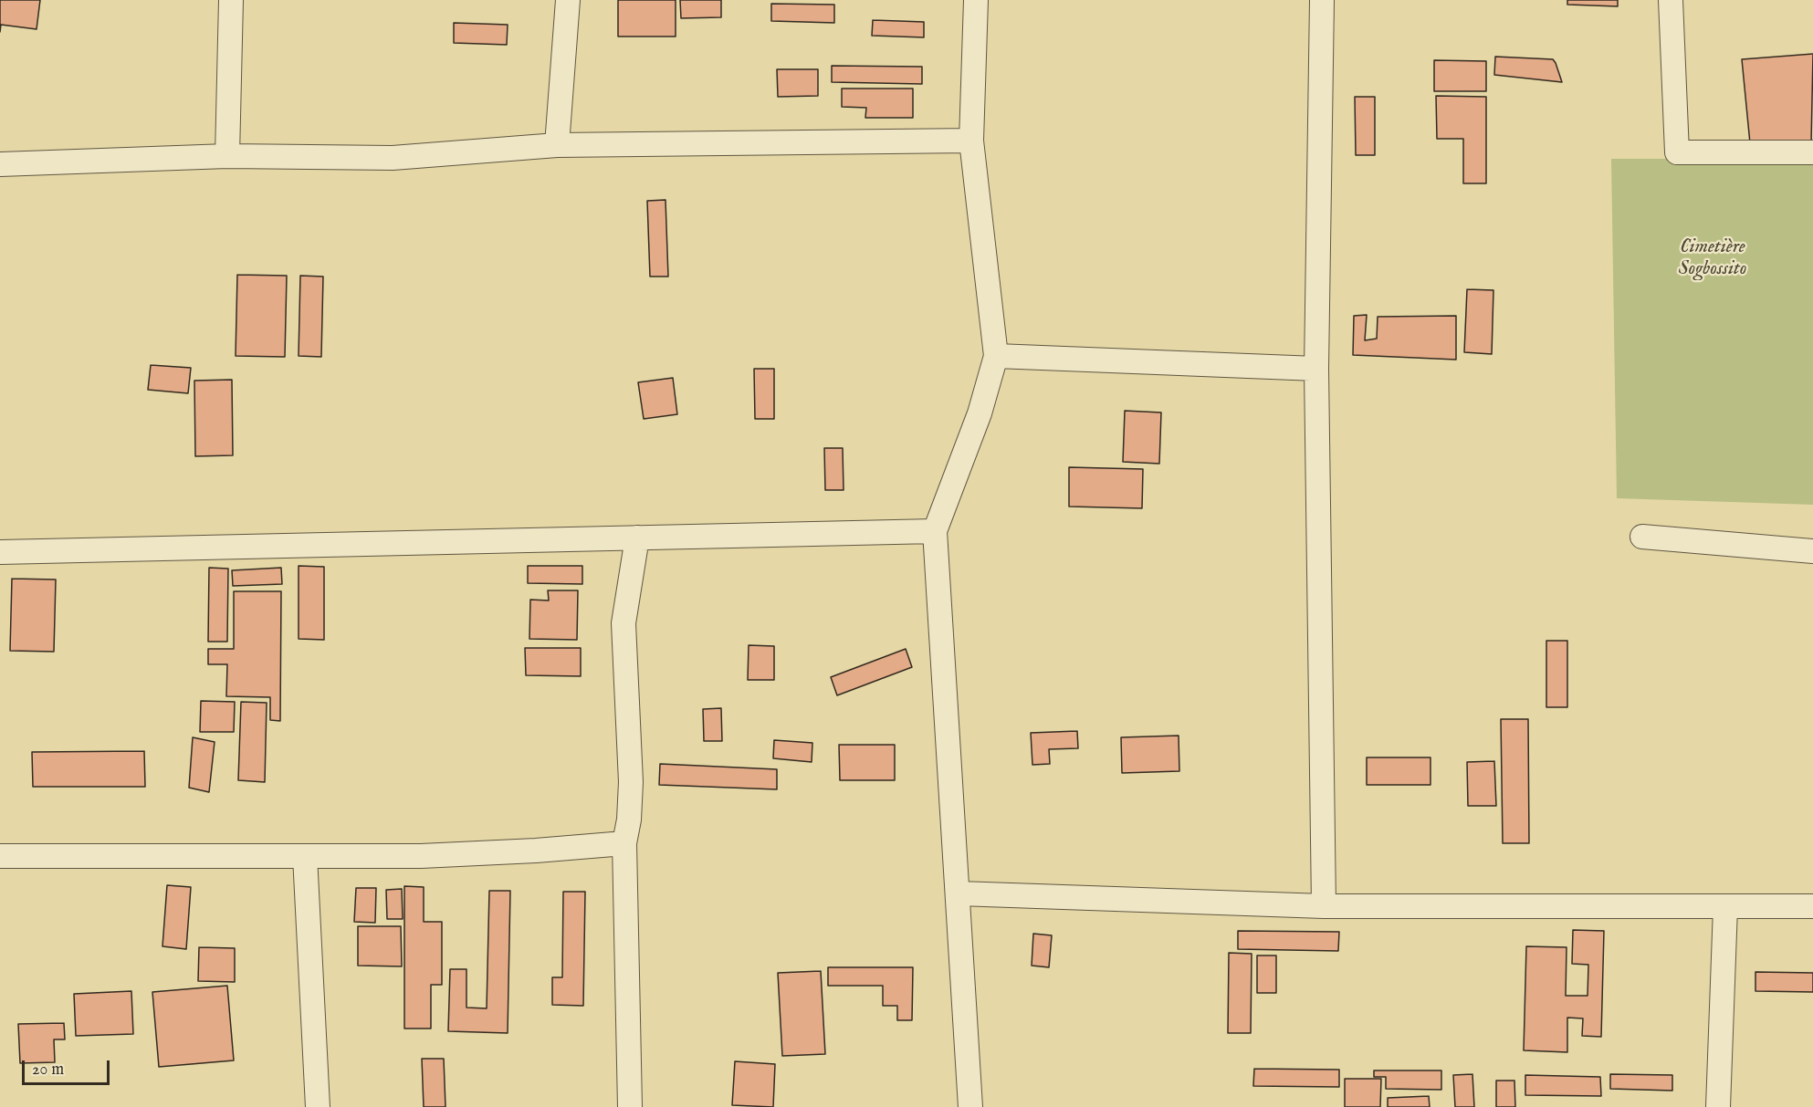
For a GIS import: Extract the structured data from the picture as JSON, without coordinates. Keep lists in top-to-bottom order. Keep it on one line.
{"parks":["Cimetière Sogbossito"],"scale_bar":"20 m"}
